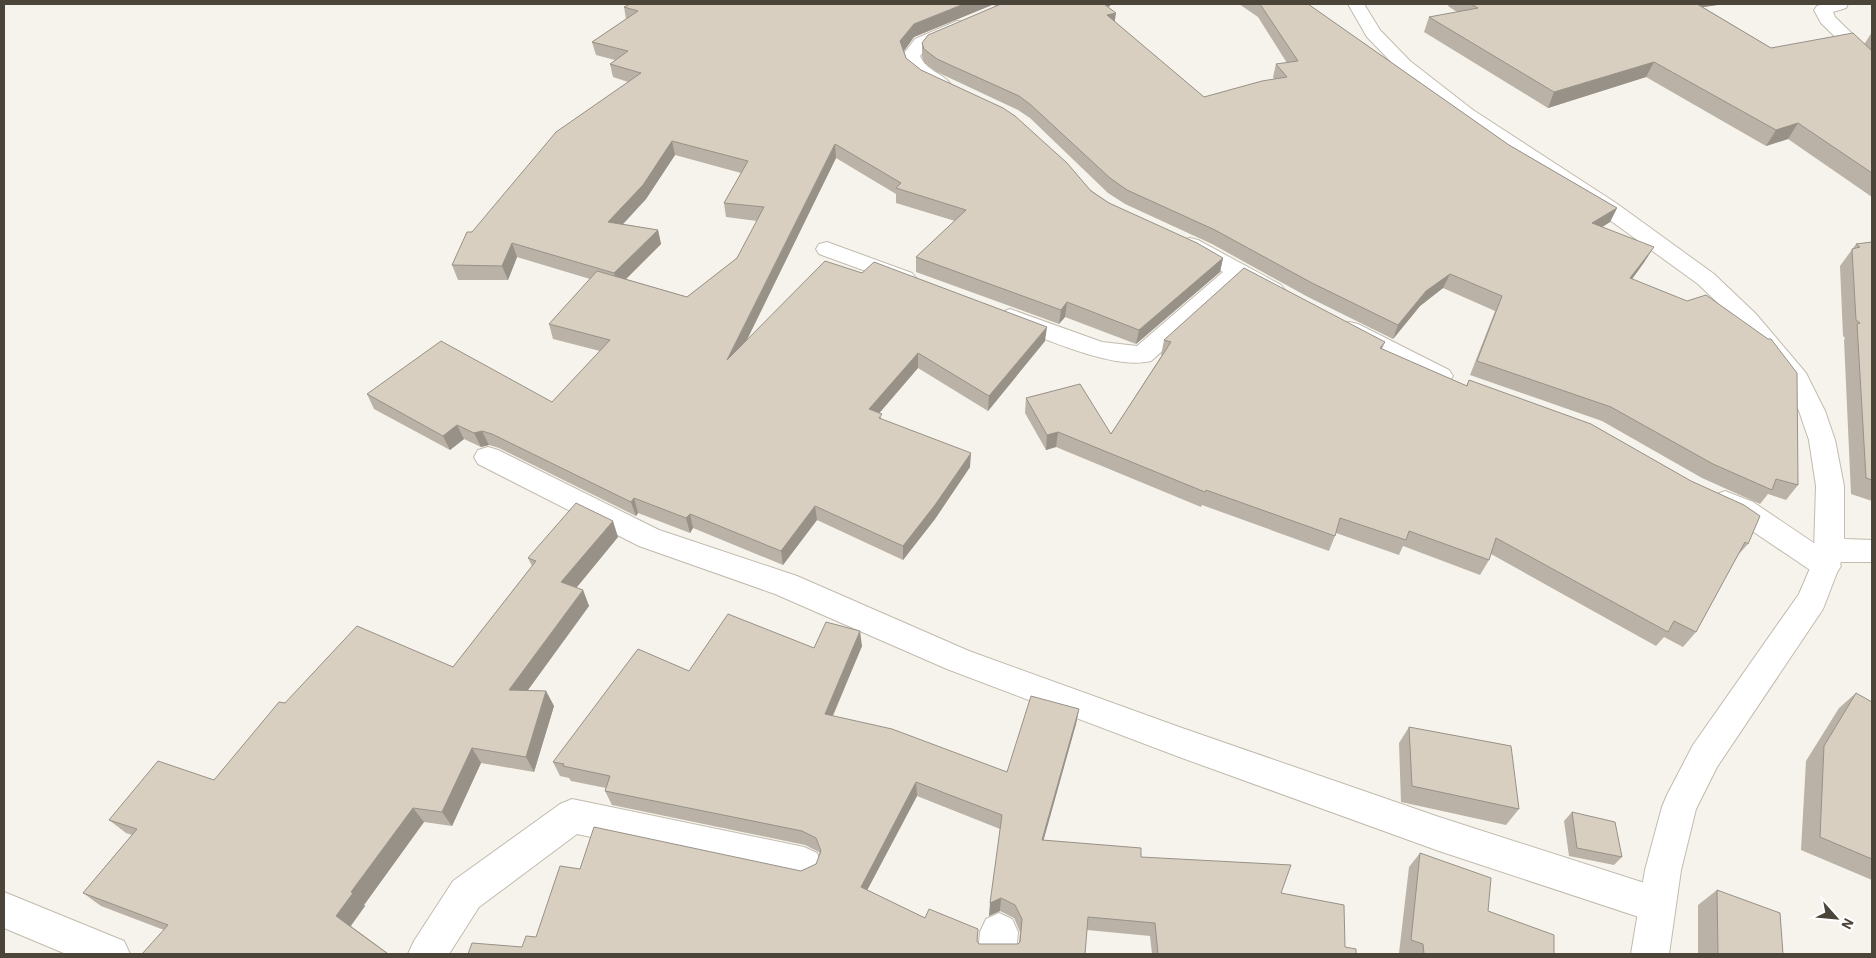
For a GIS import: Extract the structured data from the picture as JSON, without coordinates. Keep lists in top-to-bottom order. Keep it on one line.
{"north":"bottom right"}
